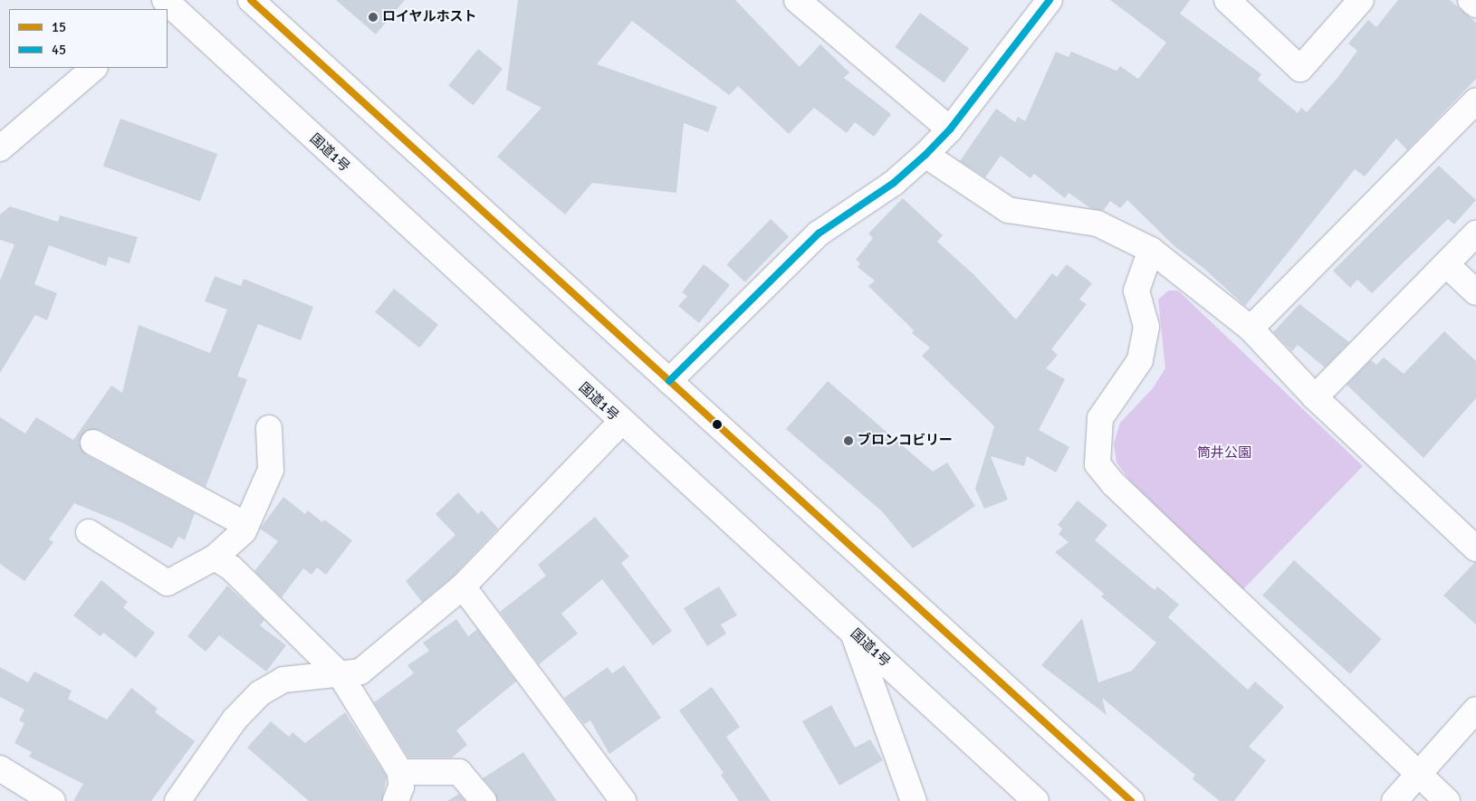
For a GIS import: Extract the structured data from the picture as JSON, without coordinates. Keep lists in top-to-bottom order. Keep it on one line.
{"streets":{"main road":["国道1号"]},"parks":["筒井公園"],"places":["ロイヤルホスト","ブロンコビリー"],"lines":["transit line 15","transit line 45"],"legend":["15","45"]}
